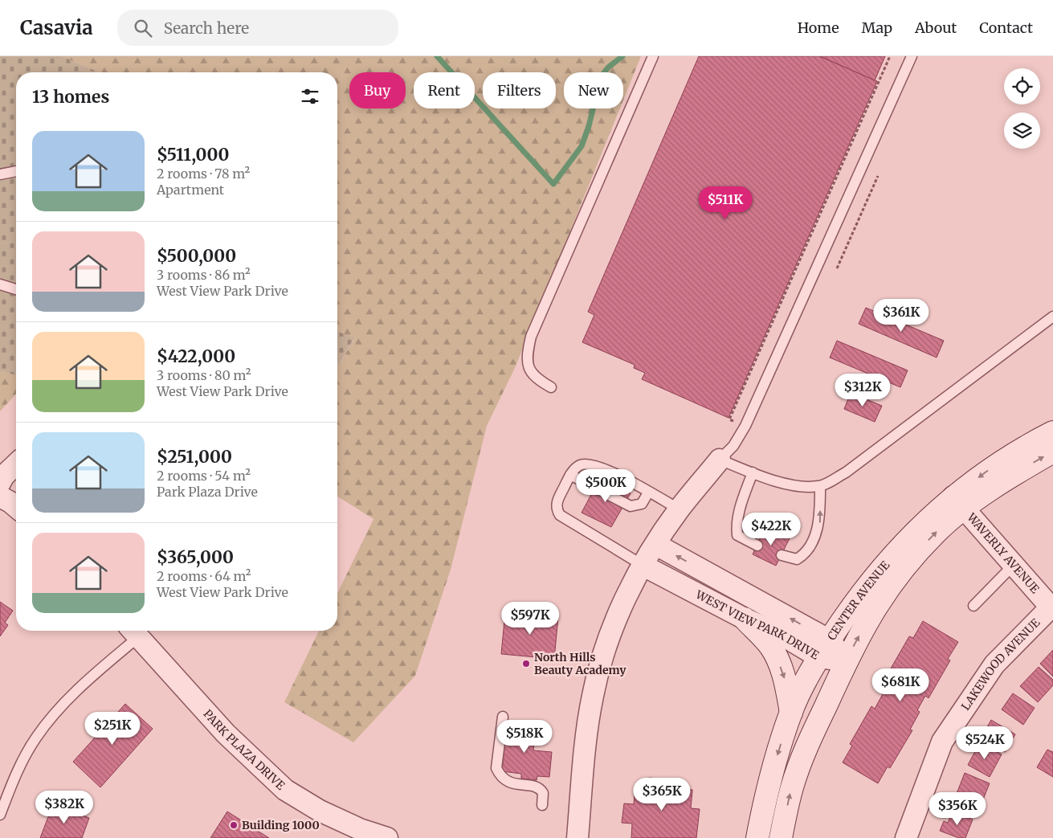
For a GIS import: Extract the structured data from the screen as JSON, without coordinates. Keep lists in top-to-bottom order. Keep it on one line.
{"streets":{"street":["WAVERLY AVENUE","CENTER AVENUE","WEST VIEW PARK DRIVE","LAKEWOOD AVENUE","PARK PLAZA DRIVE"]},"crossings":[["WAVERLY AVENUE","CENTER AVENUE"],["WAVERLY AVENUE","LAKEWOOD AVENUE"],["CENTER AVENUE","WEST VIEW PARK DRIVE"]],"places":["North Hills Beauty Academy","Building 1000"],"page":{"header":"Casavia","search":"Search here","nav":["Home","Map","About","Contact"],"chip":["Buy","Rent","Filters","New"],"heading":"13 homes","list":[{"name":"$511,000","note":"2 rooms · 78 m² · Apartment"},{"name":"$500,000","note":"3 rooms · 86 m² · West View Park Drive"},{"name":"$422,000","note":"3 rooms · 80 m² · West View Park Drive"},{"name":"$251,000","note":"2 rooms · 54 m² · Park Plaza Drive"},{"name":"$365,000","note":"2 rooms · 64 m² · West View Park Drive"}],"price":["$511K","$361K","$312K","$500K","$422K","$597K","$681K","$251K","$518K","$524K","$365K","$382K","$356K"]}}
